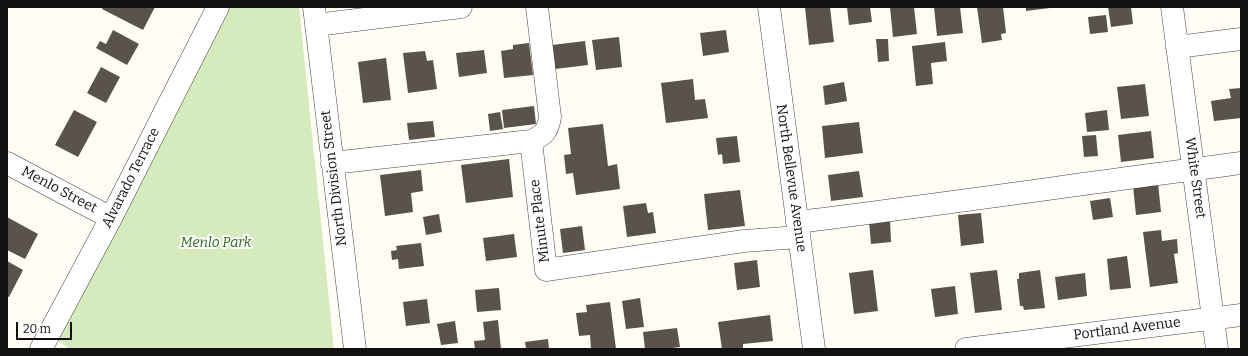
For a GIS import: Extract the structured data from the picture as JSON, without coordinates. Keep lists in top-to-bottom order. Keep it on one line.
{"streets":{"street":["Alvarado Terrace","North Division Street","North Bellevue Avenue","White Street","Menlo Street","Minute Place","Portland Avenue"]},"crossings":[["Alvarado Terrace","Menlo Street"],["North Bellevue Avenue","Minute Place"],["White Street","Portland Avenue"]],"parks":["Menlo Park"],"scale_bar":"20 m"}
